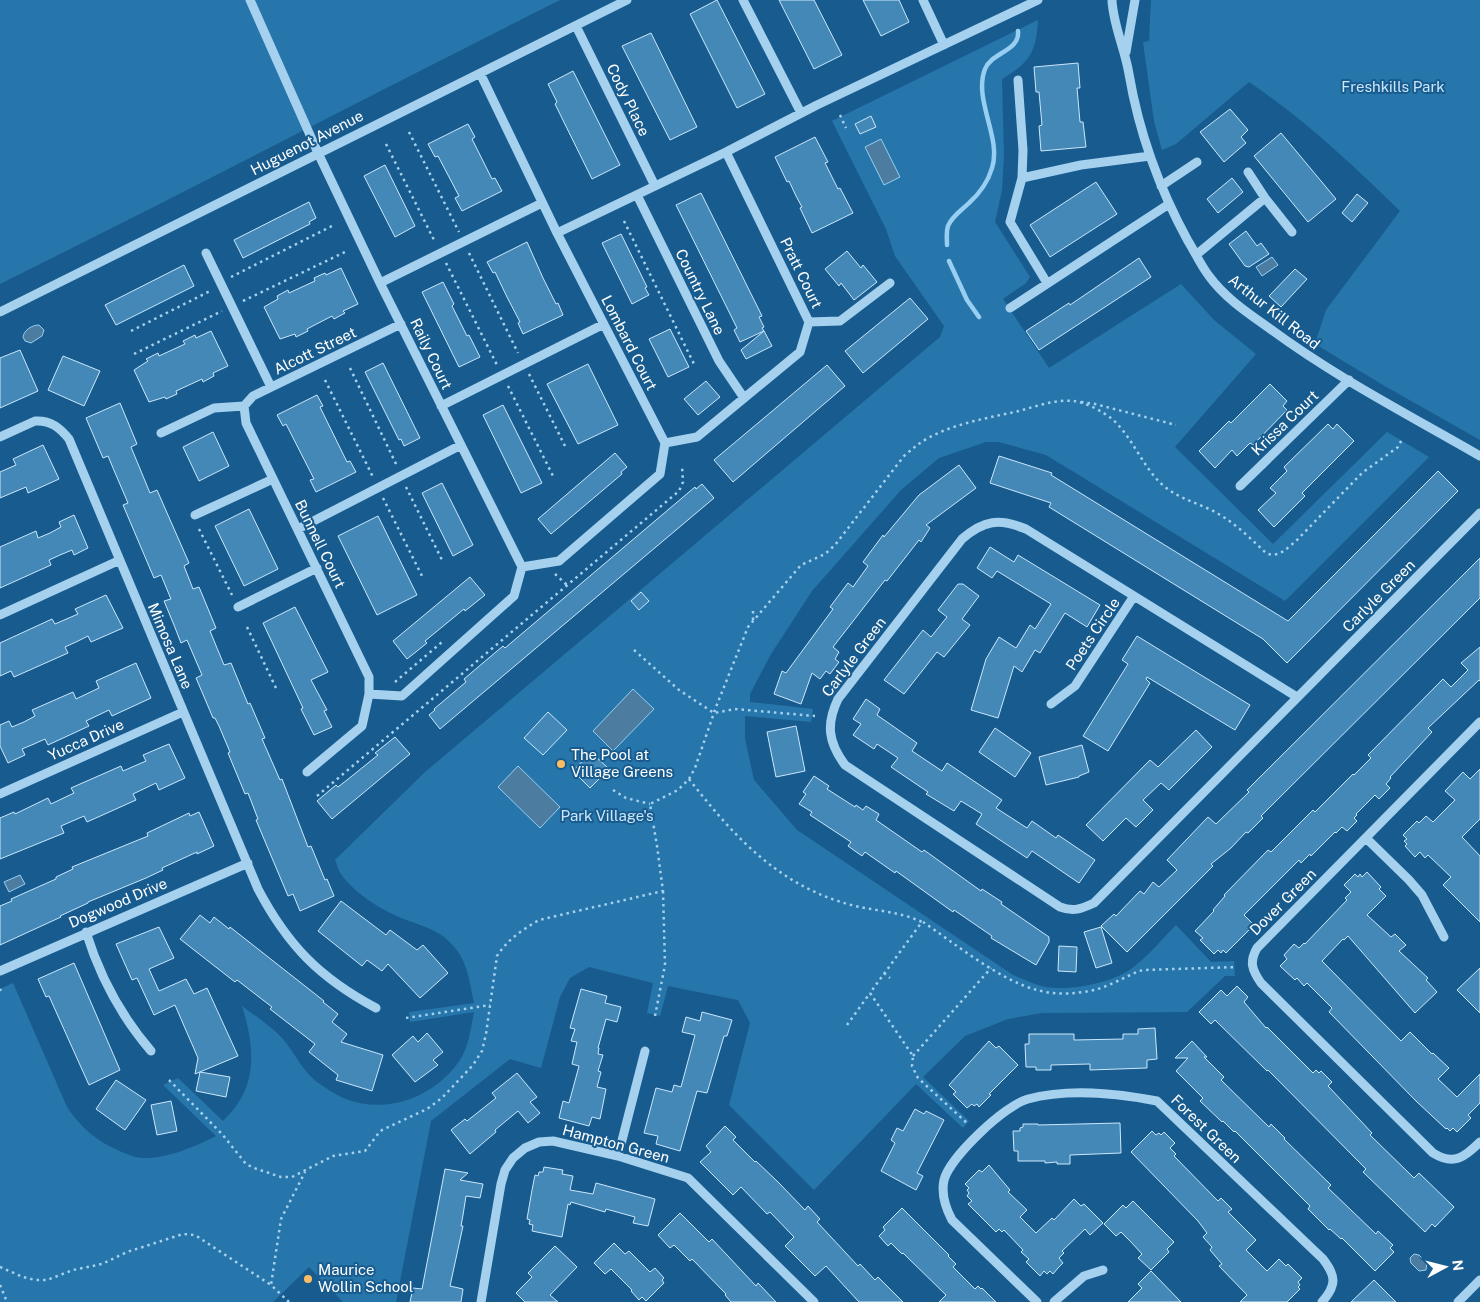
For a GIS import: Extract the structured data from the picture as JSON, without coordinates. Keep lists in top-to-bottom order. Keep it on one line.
{"streets":{"street":["Cody Place","Huguenot Avenue","Pratt Court","Country Lane","Arthur Kill Road","Lombard Court","Alcott Street","Raily Court","Krissa Court","Bunnell Court","Carlyle Green","Poets Circle","Mimosa Lane","Yucca Drive","Dover Green","Dogwood Drive","Forest Green","Hampton Green"]},"crossings":[["Cody Place","Huguenot Avenue"],["Huguenot Avenue","Lombard Court"],["Huguenot Avenue","Raily Court"],["Arthur Kill Road","Krissa Court"],["Alcott Street","Raily Court"],["Alcott Street","Bunnell Court"],["Carlyle Green","Poets Circle"],["Mimosa Lane","Yucca Drive"],["Mimosa Lane","Dogwood Drive"]],"parks":["Freshkills Park","Park Village's"],"places":["The Pool at Village Greens","Maurice Wollin School"],"north":"right"}
